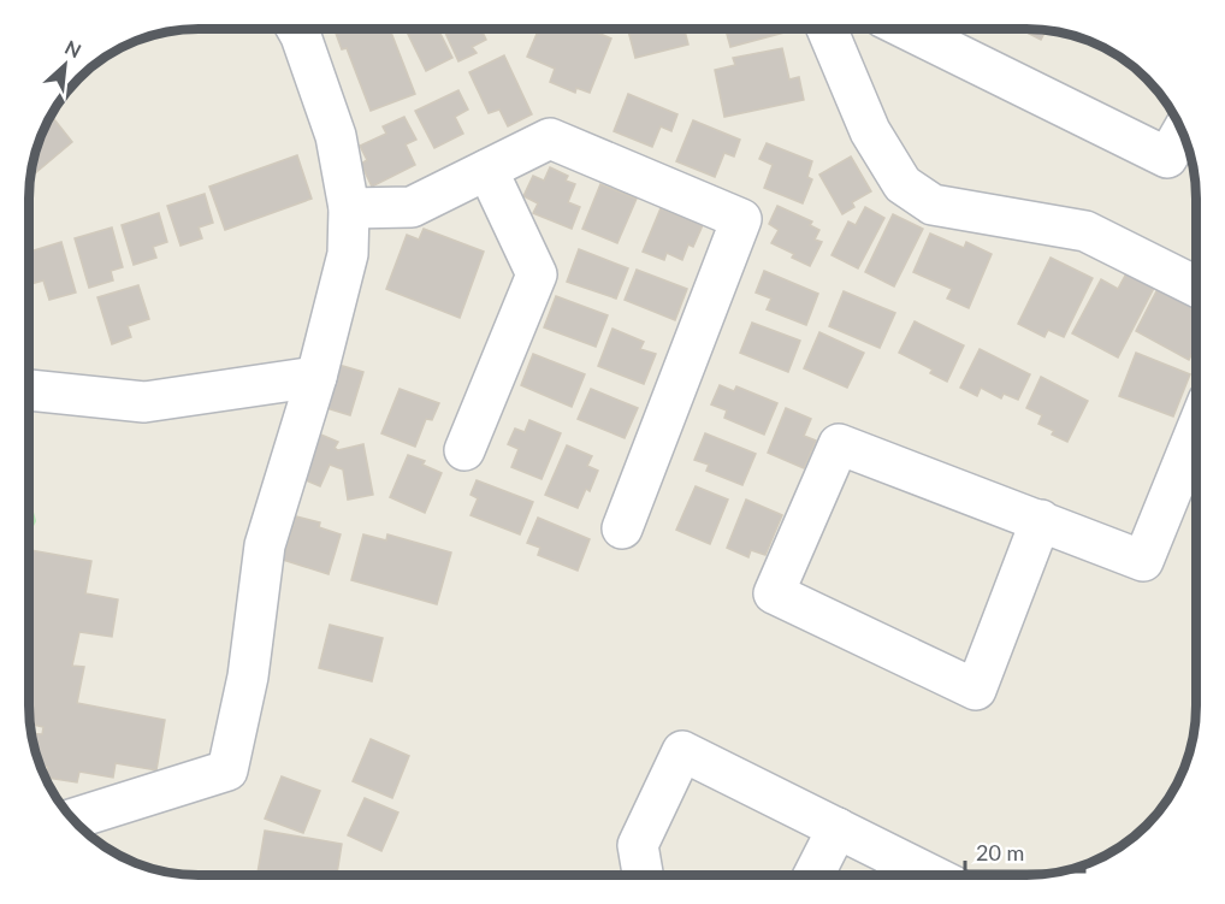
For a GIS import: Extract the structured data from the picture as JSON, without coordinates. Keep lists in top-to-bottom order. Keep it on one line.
{"scale_bar":"20 m","north":"top right"}
